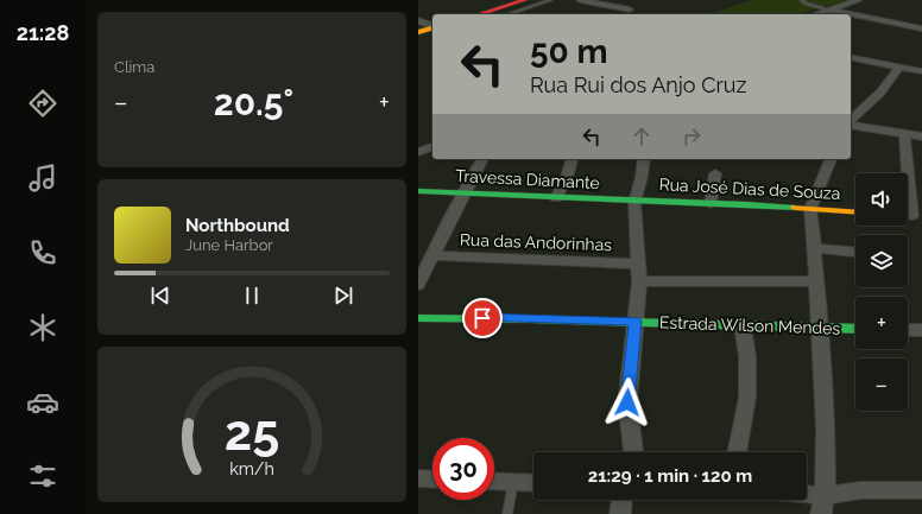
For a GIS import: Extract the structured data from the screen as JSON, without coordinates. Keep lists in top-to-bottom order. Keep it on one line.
{"streets":{"street":["Travessa Diamante","Rua José Dias de Souza","Rua das Andorinhas","Estrada Wilson Mendes"]},"crossings":[["Travessa Diamante","Rua José Dias de Souza"]],"page":{"tabs":"21:28","tile":"Clima","turn":["50 m","Rua Rui dos Anjo Cruz"],"heat":["−","20.5°","+"],"map_buttons":["+","−"],"song":["Northbound","June Harbor"],"limit":"30","trip":"21:29 · 1 min · 120 m","gauge":["25","km/h"]}}
